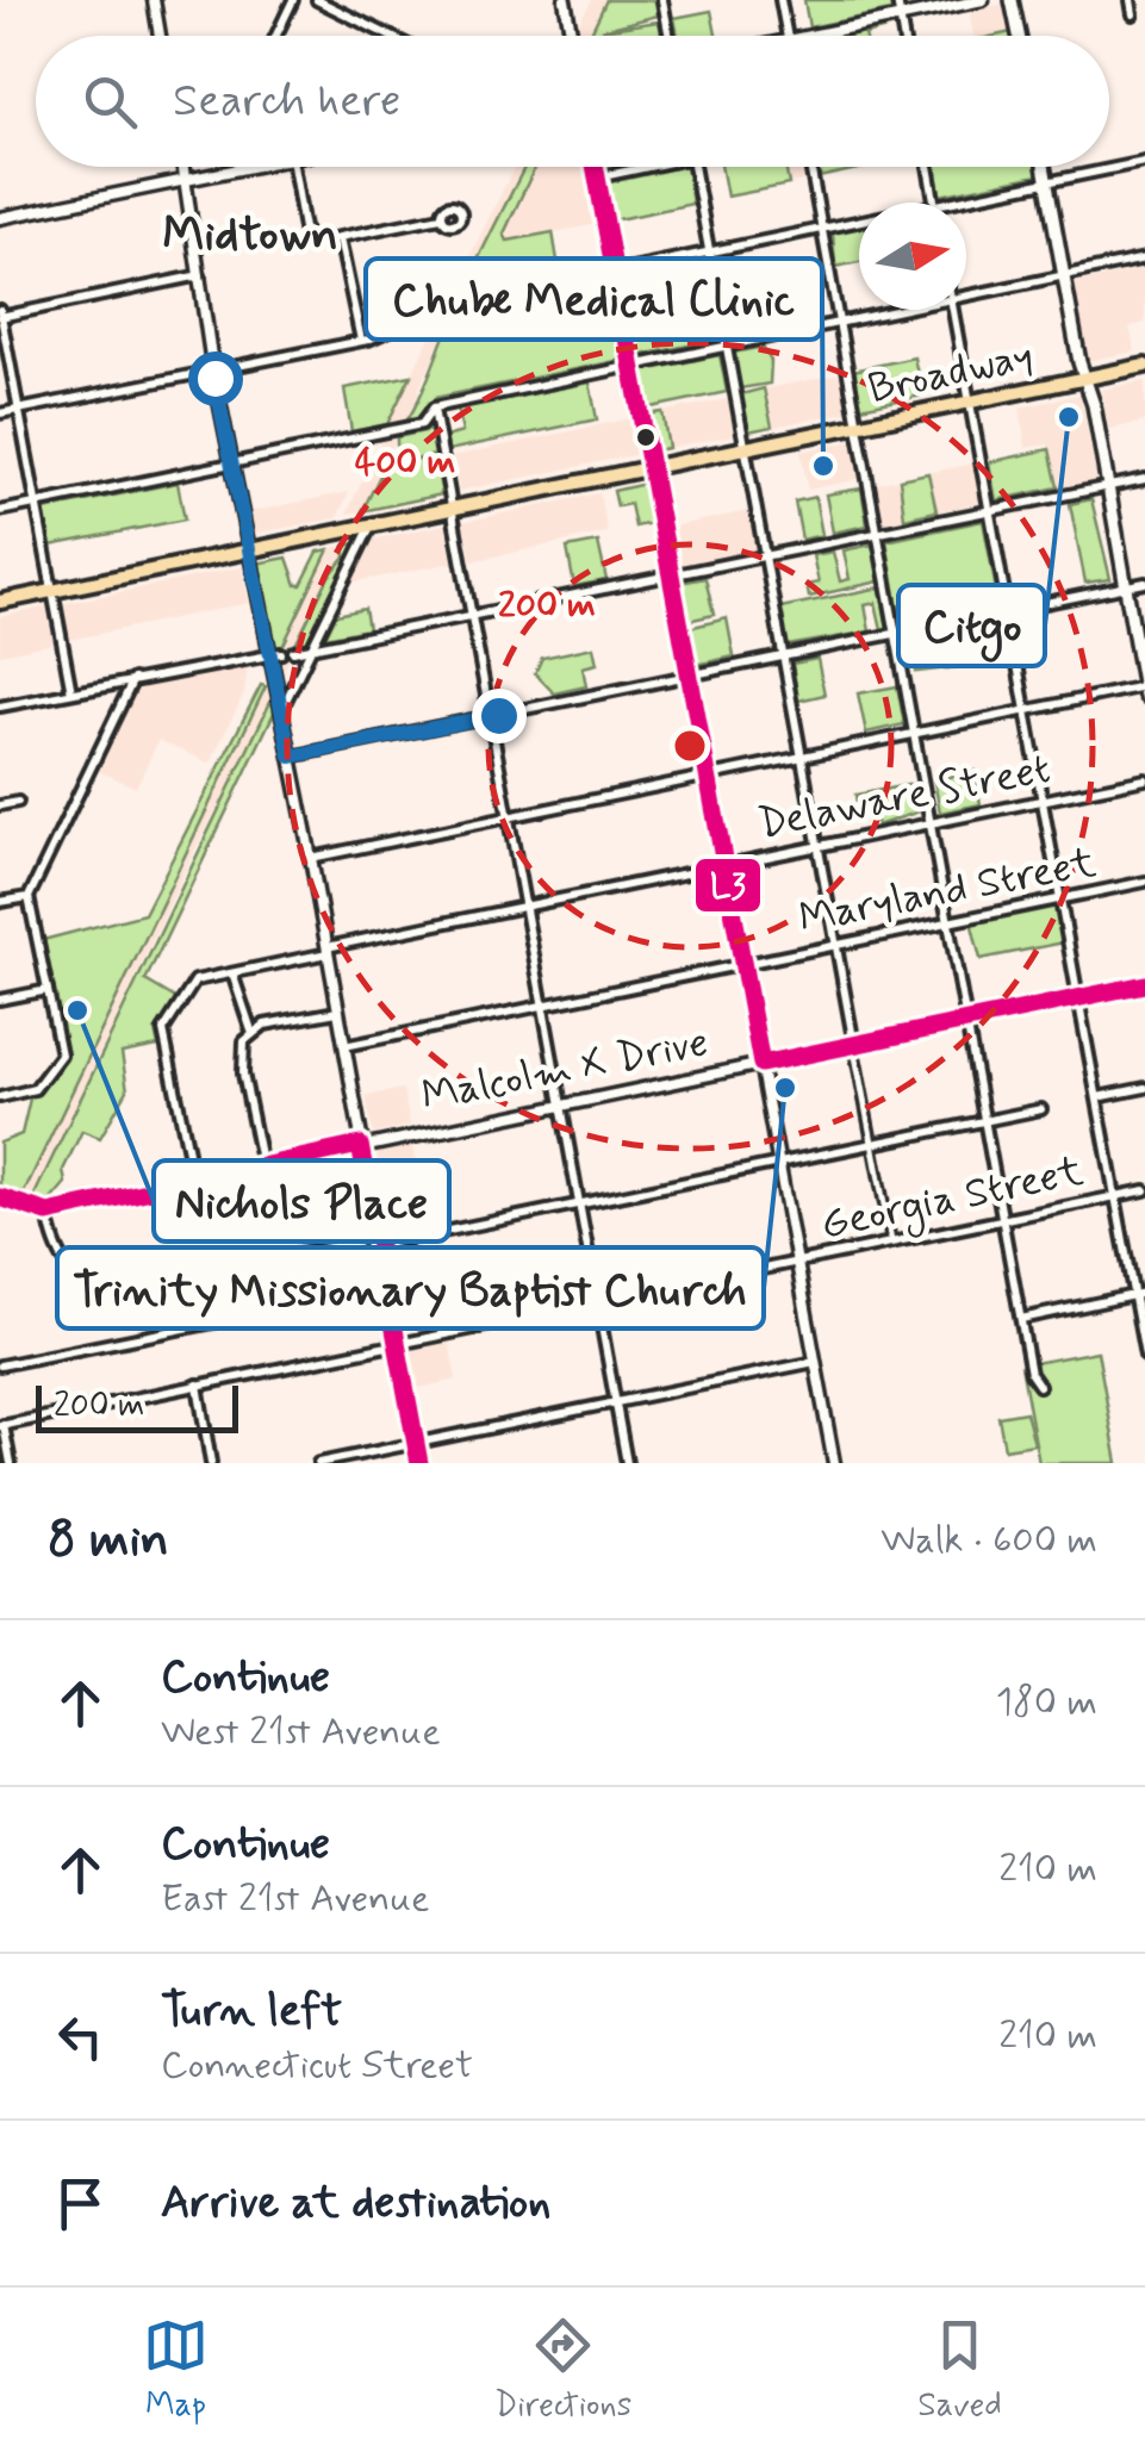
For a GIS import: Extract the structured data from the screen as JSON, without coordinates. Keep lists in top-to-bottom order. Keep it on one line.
{"streets":{"main road":["Broadway"],"street":["Delaware Street","Maryland Street","Malcolm X Drive","Georgia Street"]},"districts":["Midtown"],"places":["Citgo","Chube Medical Clinic","Nichols Place","Trinity Missionary Baptist Church"],"lines":["transit line L3"],"scale_bar":"200 m","north":"right","page":{"search":"Search here","scale":"200 m","heading":["8 min","Walk · 600 m"],"list":[["Continue","West 21st Avenue","180 m"],["Continue","East 21st Avenue","210 m"],["Turn left","Connecticut Street","210 m"],"Arrive at destination"],"nav":["Map","Directions","Saved"]},"rings":["400 m","200 m"]}
